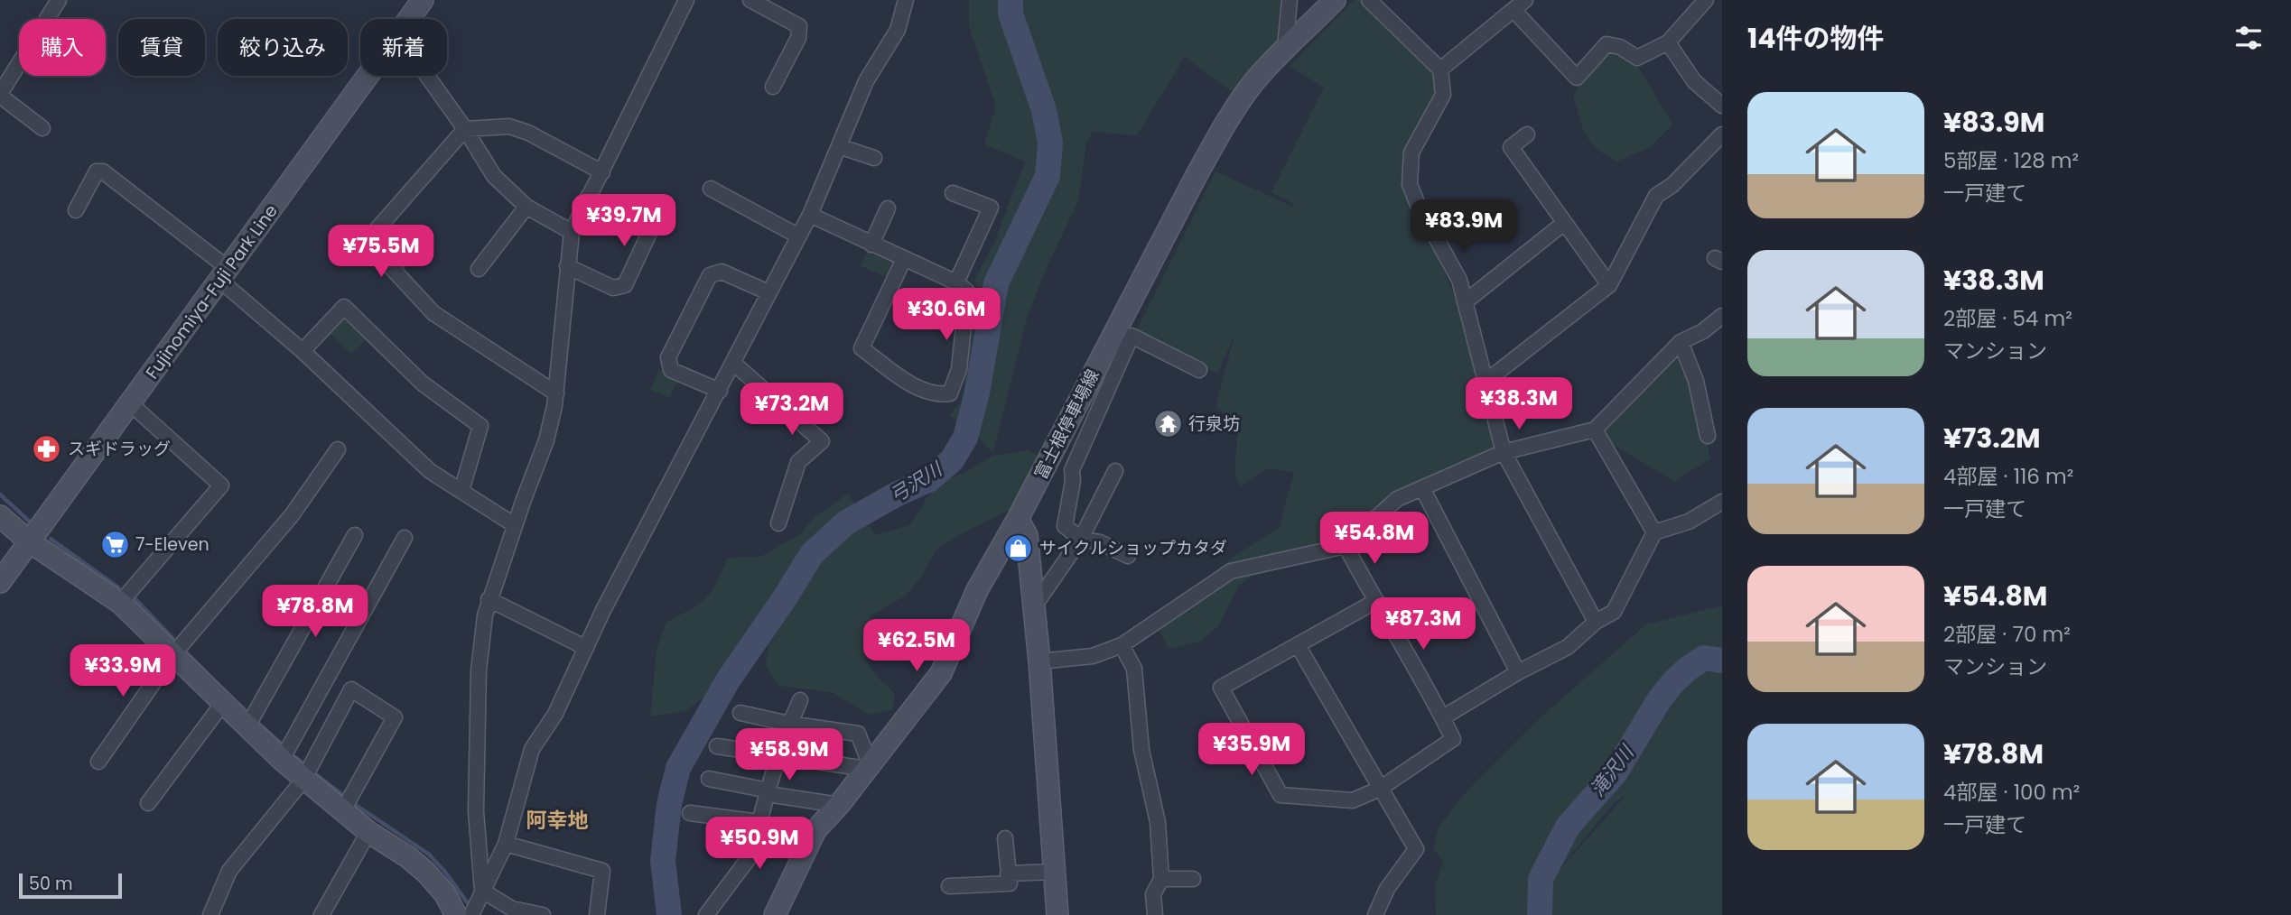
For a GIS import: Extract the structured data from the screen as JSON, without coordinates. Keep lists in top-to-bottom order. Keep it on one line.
{"streets":{"main road":["Fujinomiya-Fuji Park Line","富士根停車場線"]},"districts":["阿幸地"],"water":["弓沢川","滝沢川"],"places":{"temple":["行泉坊"],"pharmacy":["スギドラッグ"],"supermarket":["7-Eleven"],"shop":["サイクルショップカタダ"]},"scale_bar":"50 m","page":{"heading":"14件の物件","chip":["購入","賃貸","絞り込み","新着"],"list":[{"name":"¥83.9M","note":"5部屋 · 128 m² · 一戸建て"},{"name":"¥38.3M","note":"2部屋 · 54 m² · マンション"},{"name":"¥73.2M","note":"4部屋 · 116 m² · 一戸建て"},{"name":"¥54.8M","note":"2部屋 · 70 m² · マンション"},{"name":"¥78.8M","note":"4部屋 · 100 m² · 一戸建て"}],"price":["¥39.7M","¥83.9M","¥75.5M","¥30.6M","¥38.3M","¥73.2M","¥54.8M","¥78.8M","¥87.3M","¥62.5M","¥33.9M","¥35.9M","¥58.9M","¥50.9M"],"scale":"50 m"}}
